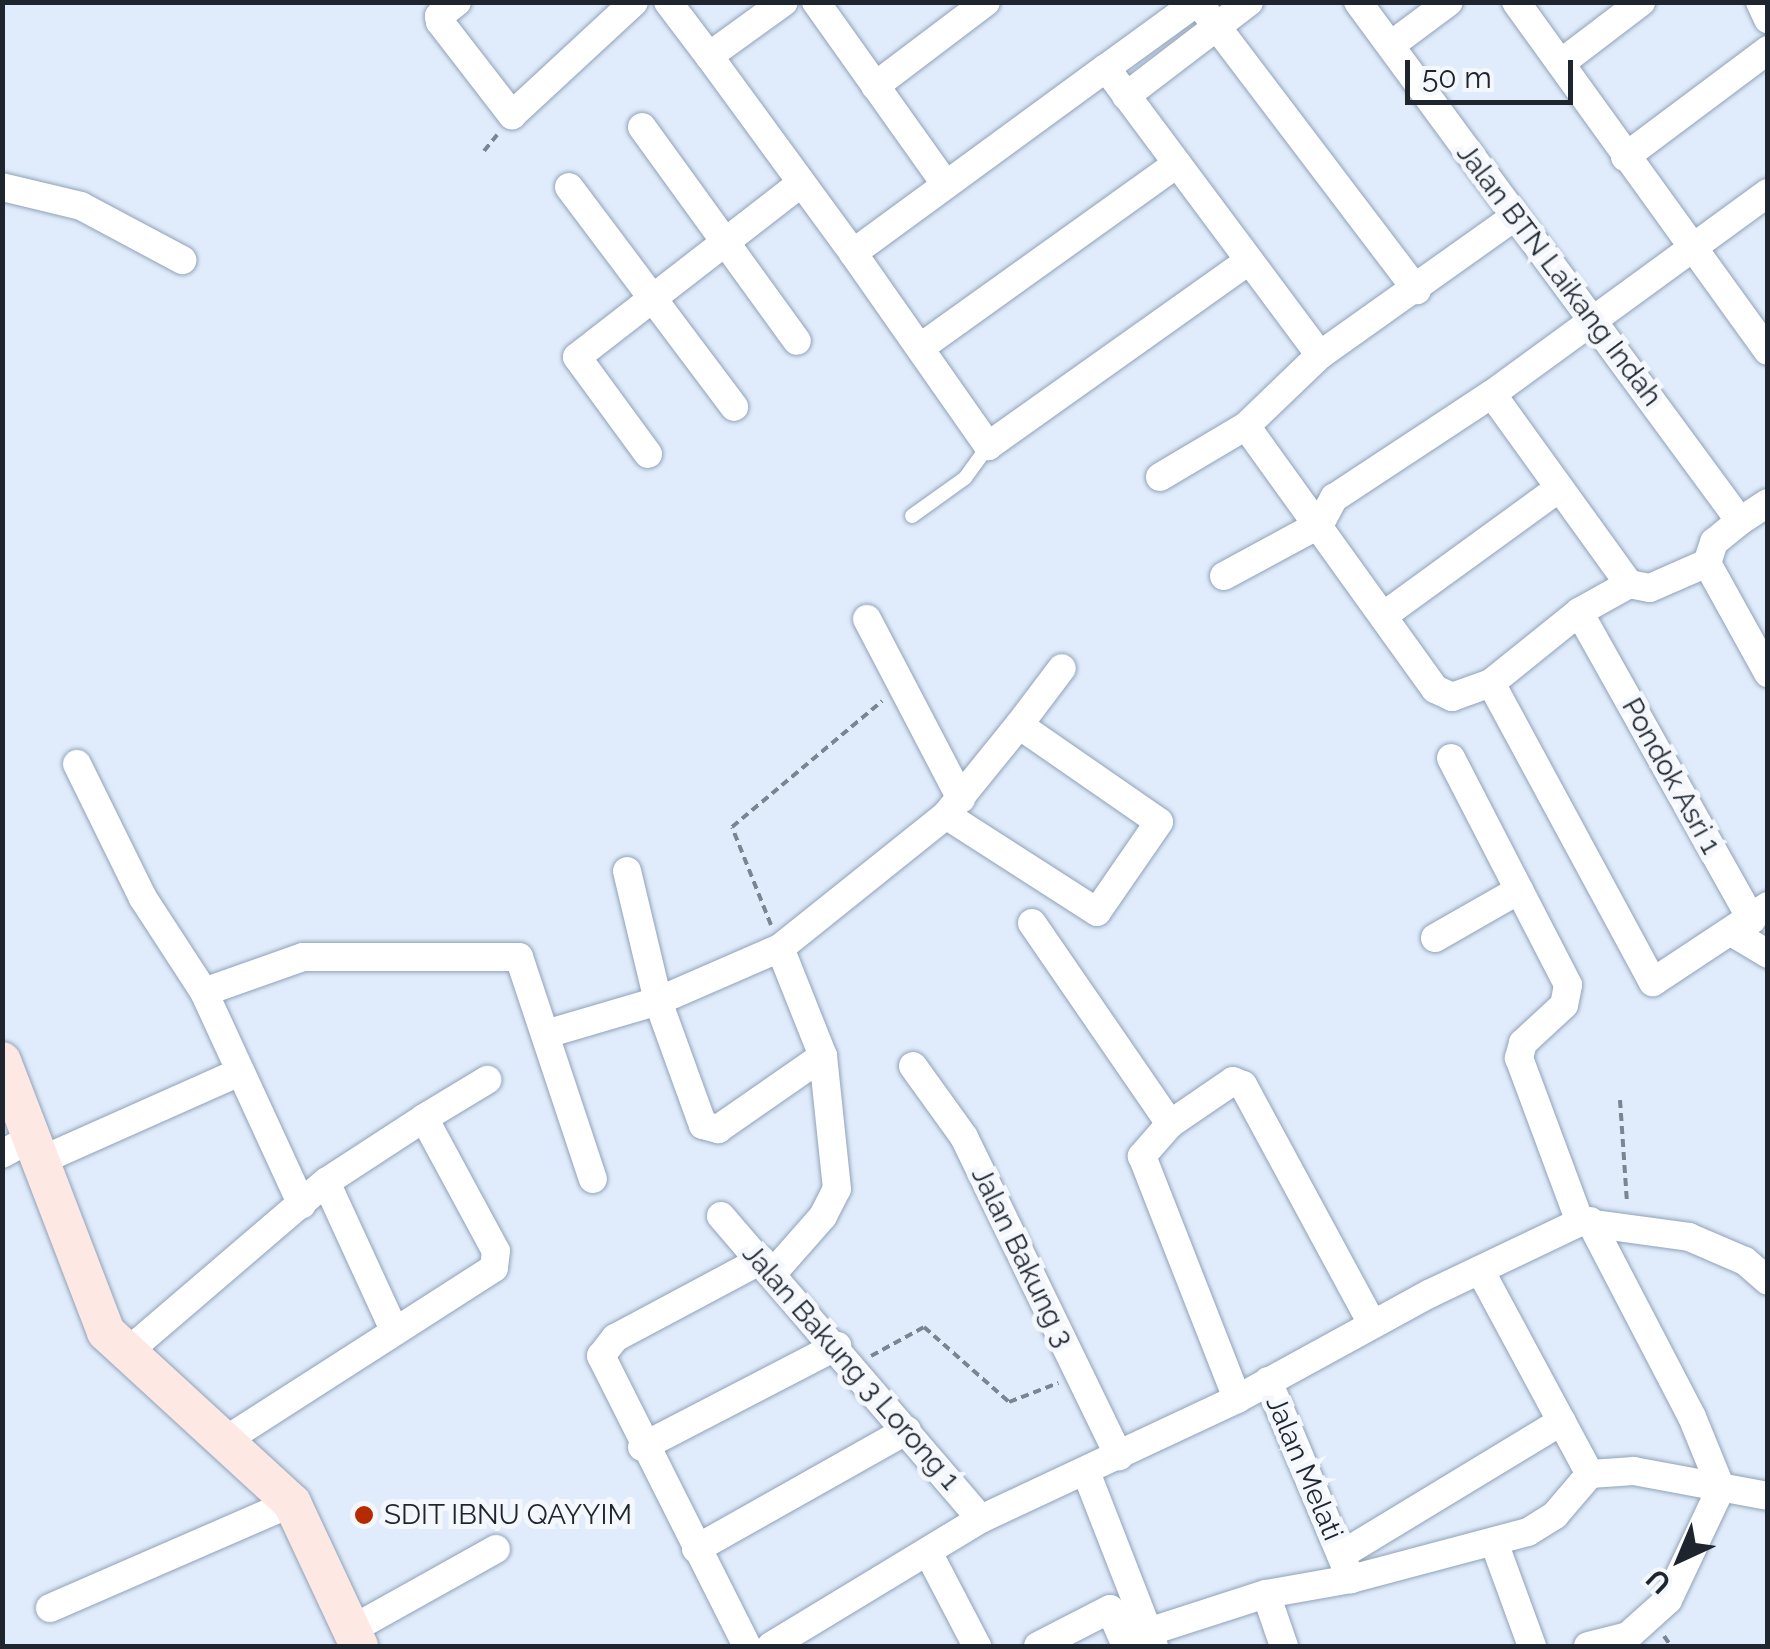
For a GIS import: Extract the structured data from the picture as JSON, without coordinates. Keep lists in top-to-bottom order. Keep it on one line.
{"streets":{"street":["Jalan BTN Laikang Indah","Pondok Asri 1","Jalan Bakung 3","Jalan Bakung 3 Lorong 1","Jalan Melati"]},"places":["SDIT IBNU QAYYIM"],"scale_bar":"50 m","north":"bottom left"}
